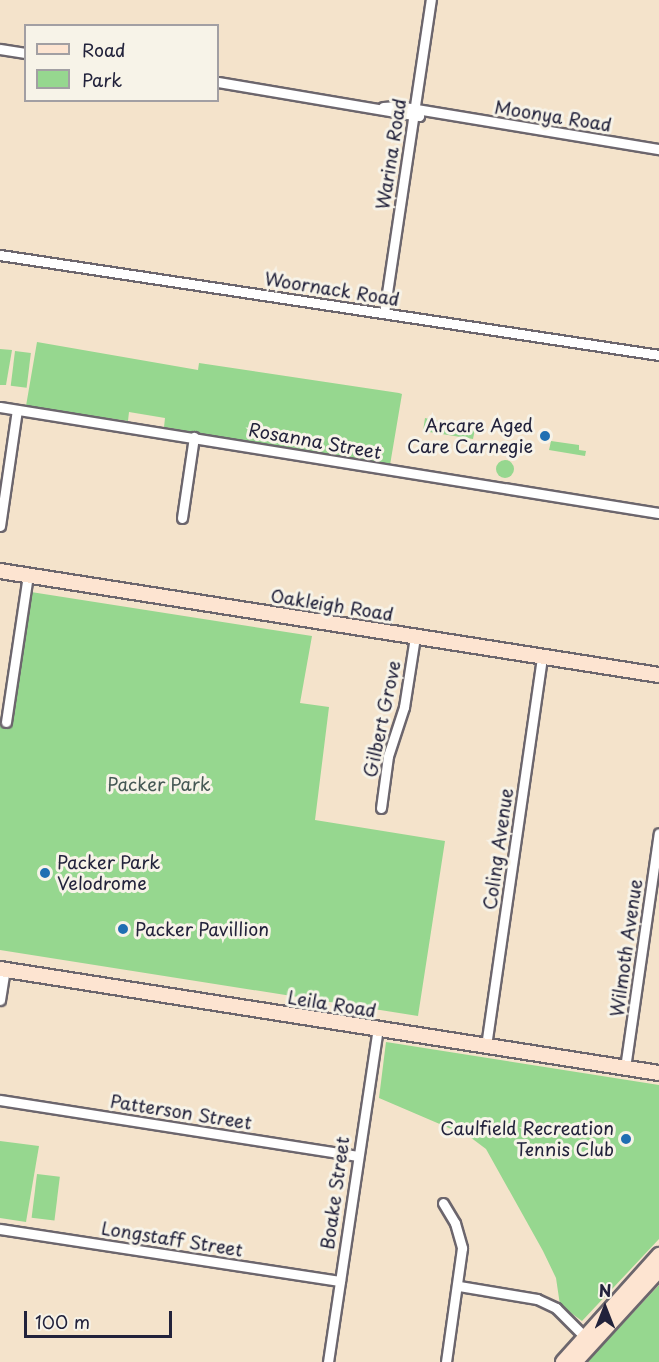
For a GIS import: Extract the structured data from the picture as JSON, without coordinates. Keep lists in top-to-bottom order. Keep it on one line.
{"streets":{"street":["Moonya Road","Warina Road","Woornack Road","Rosanna Street","Oakleigh Road","Gilbert Grove","Coling Avenue","Wilmoth Avenue","Leila Road","Patterson Street","Boake Street","Longstaff Street"]},"crossings":[["Moonya Road","Warina Road"],["Warina Road","Woornack Road"],["Oakleigh Road","Gilbert Grove"],["Oakleigh Road","Coling Avenue"],["Coling Avenue","Leila Road"],["Wilmoth Avenue","Leila Road"],["Leila Road","Boake Street"],["Patterson Street","Boake Street"],["Boake Street","Longstaff Street"]],"parks":["Packer Park"],"places":["Arcare Aged Care Carnegie","Packer Park Velodrome","Packer Pavillion","Caulfield Recreation Tennis Club"],"legend":["Road","Park"],"scale_bar":"100 m","north":"top"}
